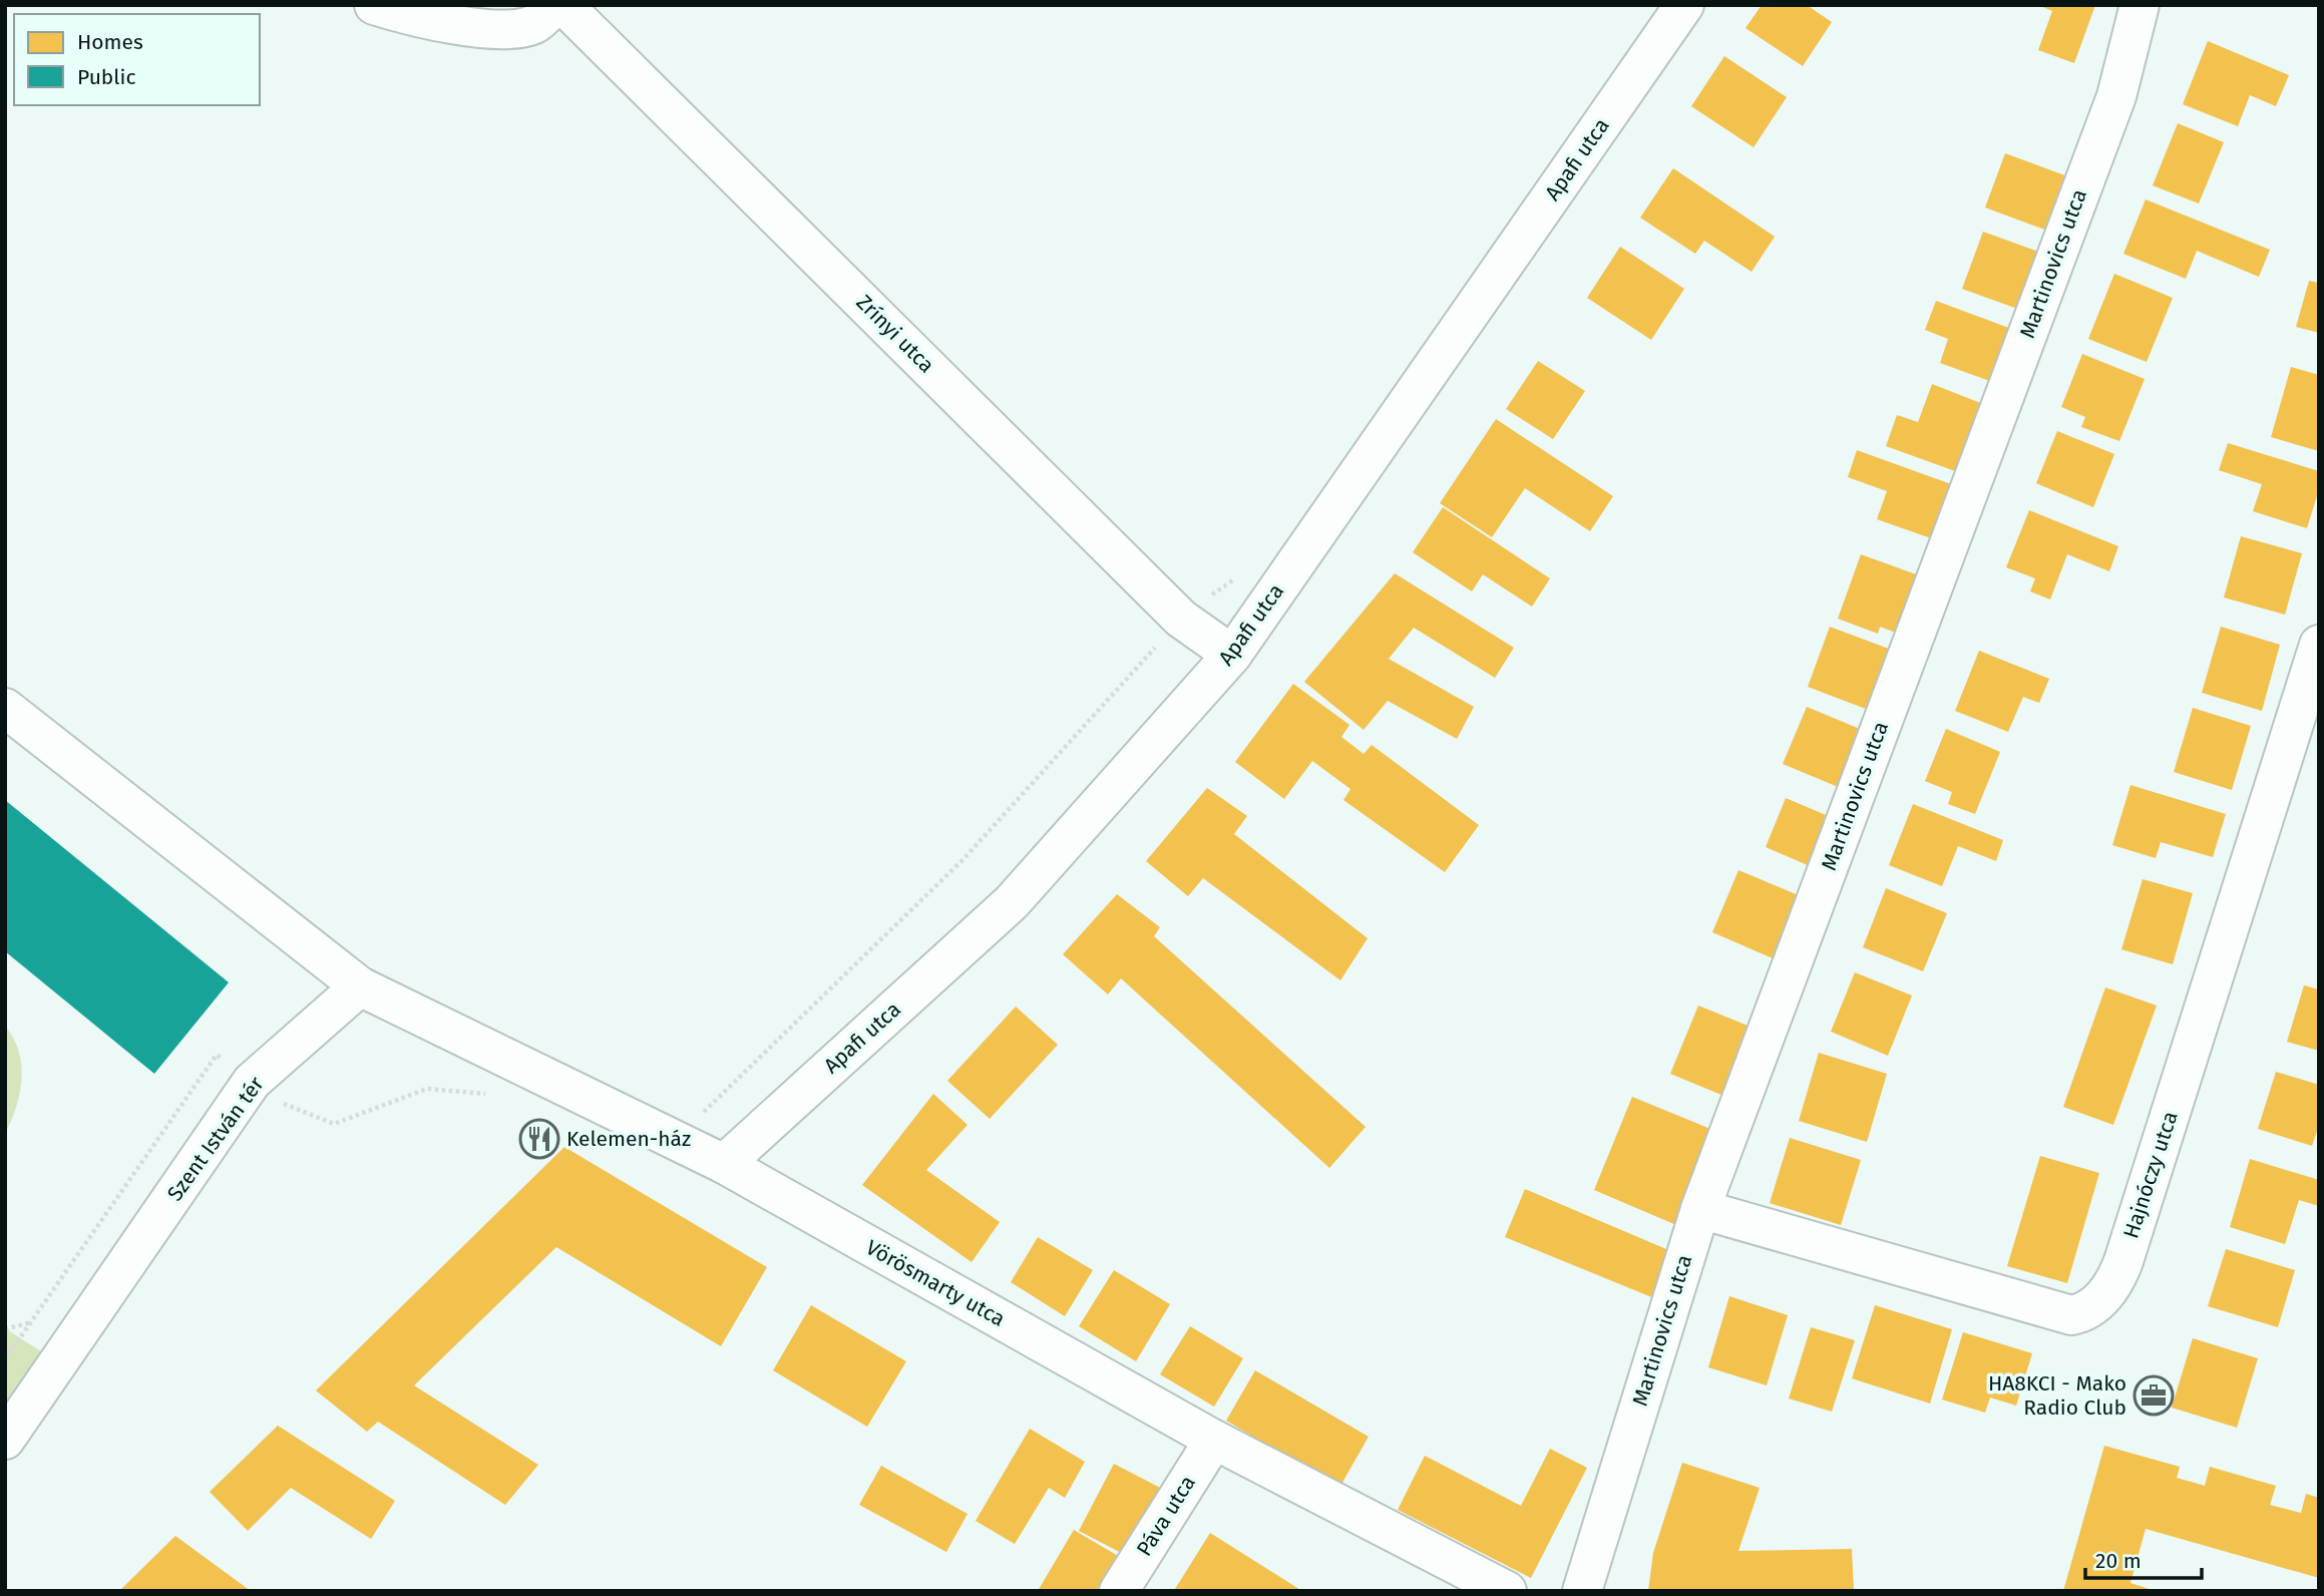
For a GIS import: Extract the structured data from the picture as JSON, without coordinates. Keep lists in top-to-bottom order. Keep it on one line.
{"streets":{"street":["Apafi utca","Martinovics utca","Zrínyi utca","Szent István tér","Hajnóczy utca","Vörösmarty utca","Páva utca"]},"crossings":[["Apafi utca","Zrínyi utca"],["Apafi utca","Vörösmarty utca"],["Martinovics utca","Hajnóczy utca"],["Szent István tér","Vörösmarty utca"],["Vörösmarty utca","Páva utca"]],"places":{"restaurant":["Kelemen-ház"],"office":["HA8KCI - Mako Radio Club"]},"legend":["Homes","Public"],"scale_bar":"20 m"}
